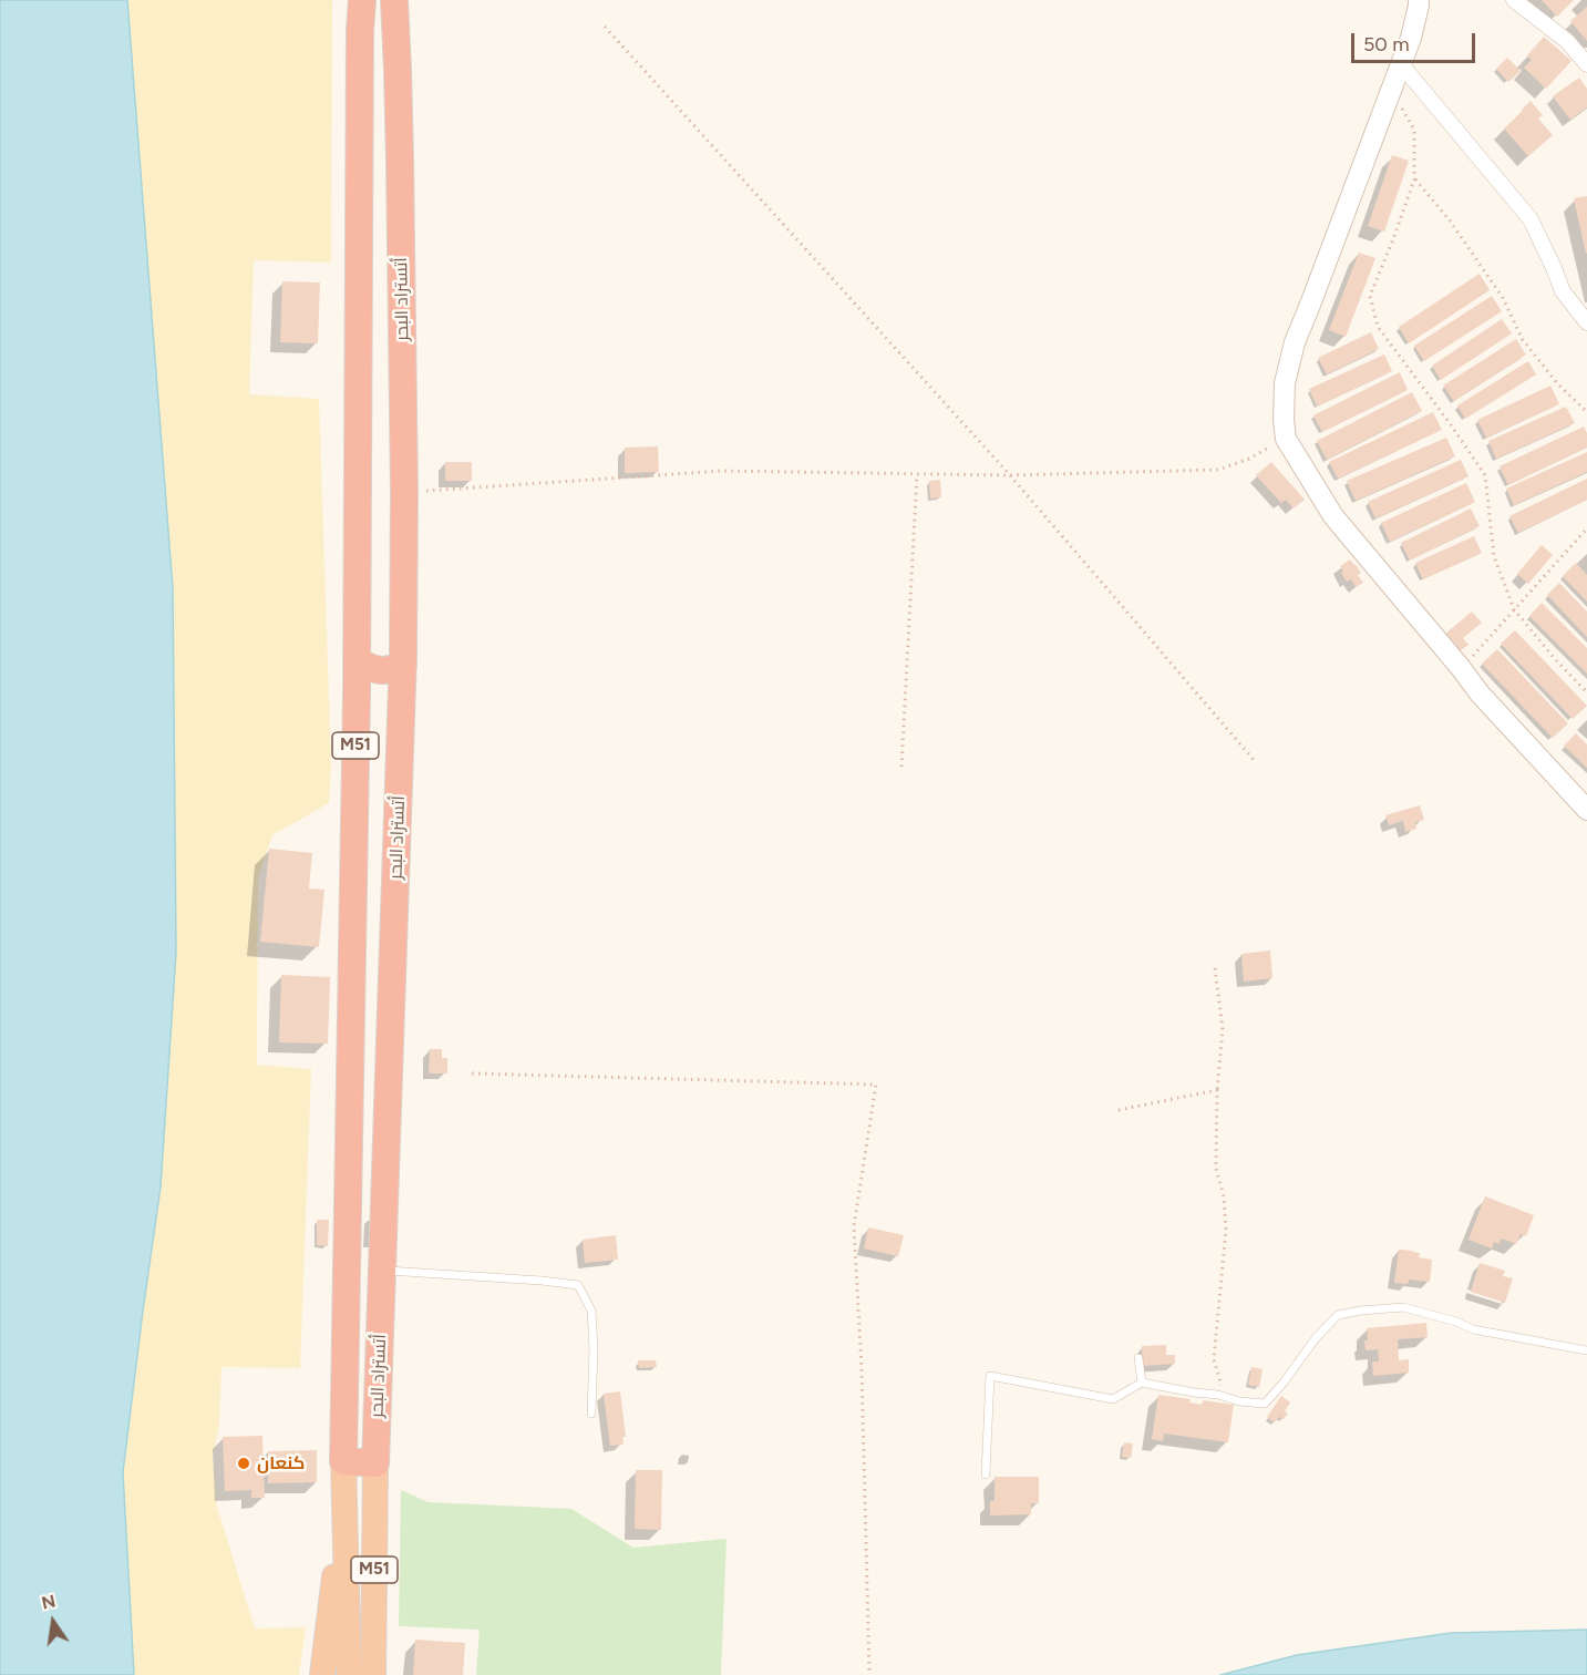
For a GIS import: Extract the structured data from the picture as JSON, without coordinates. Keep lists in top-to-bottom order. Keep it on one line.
{"streets":{"highway":["أتستراد البحر","M51"]},"crossings":[["أتستراد البحر","M51"]],"places":["كنعان"],"scale_bar":"50 m","north":"top"}
